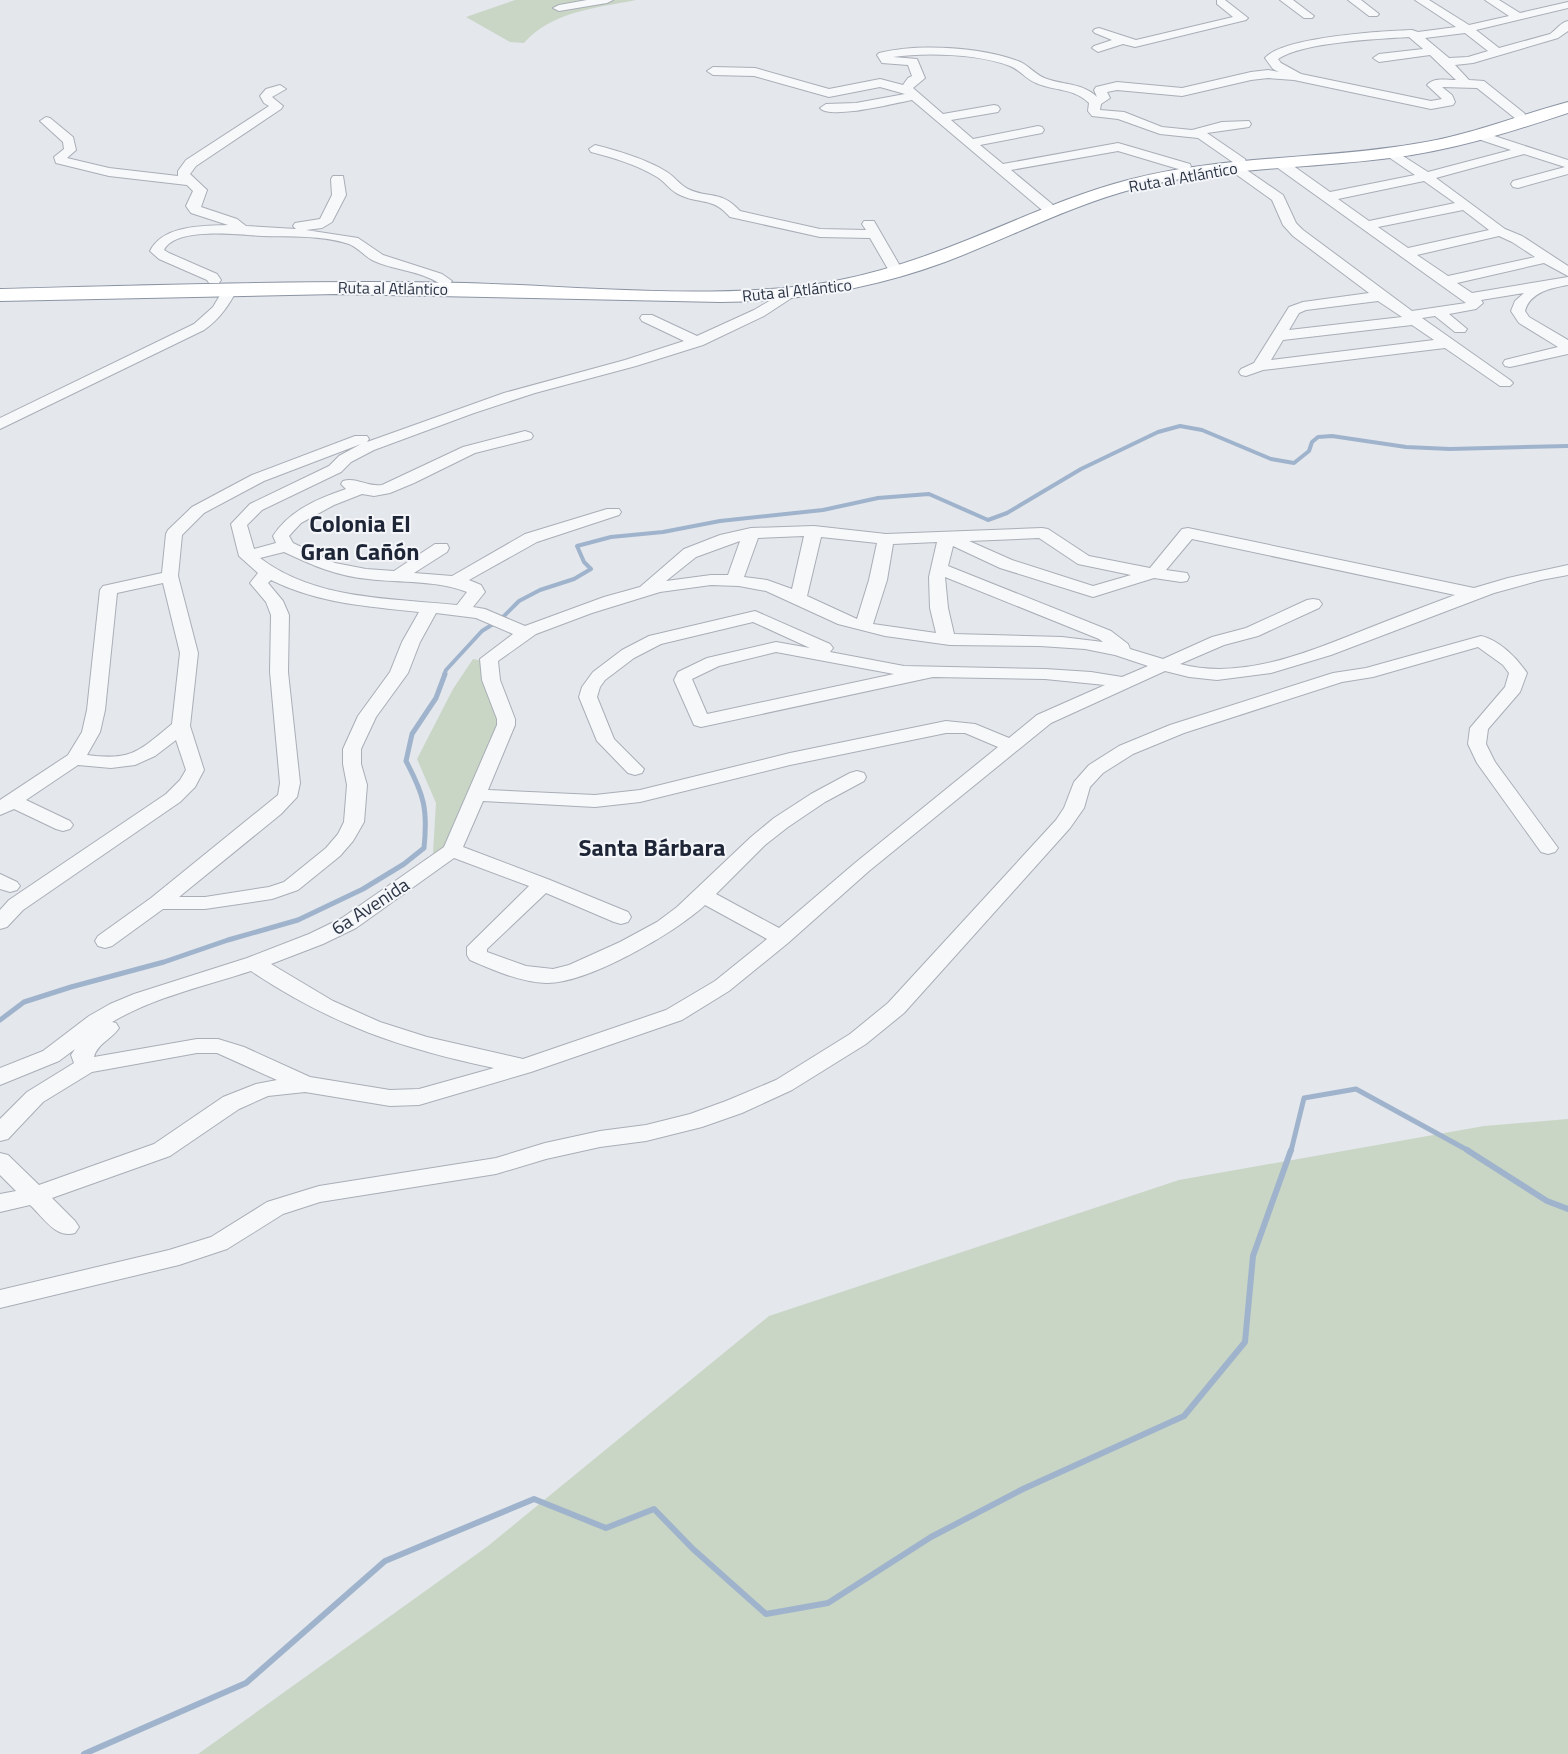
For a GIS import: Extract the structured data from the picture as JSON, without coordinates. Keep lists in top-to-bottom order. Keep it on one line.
{"streets":{"highway":["Ruta al Atlántico"],"street":["6a Avenida"]},"districts":["Colonia El Gran Cañón","Santa Bárbara"]}
